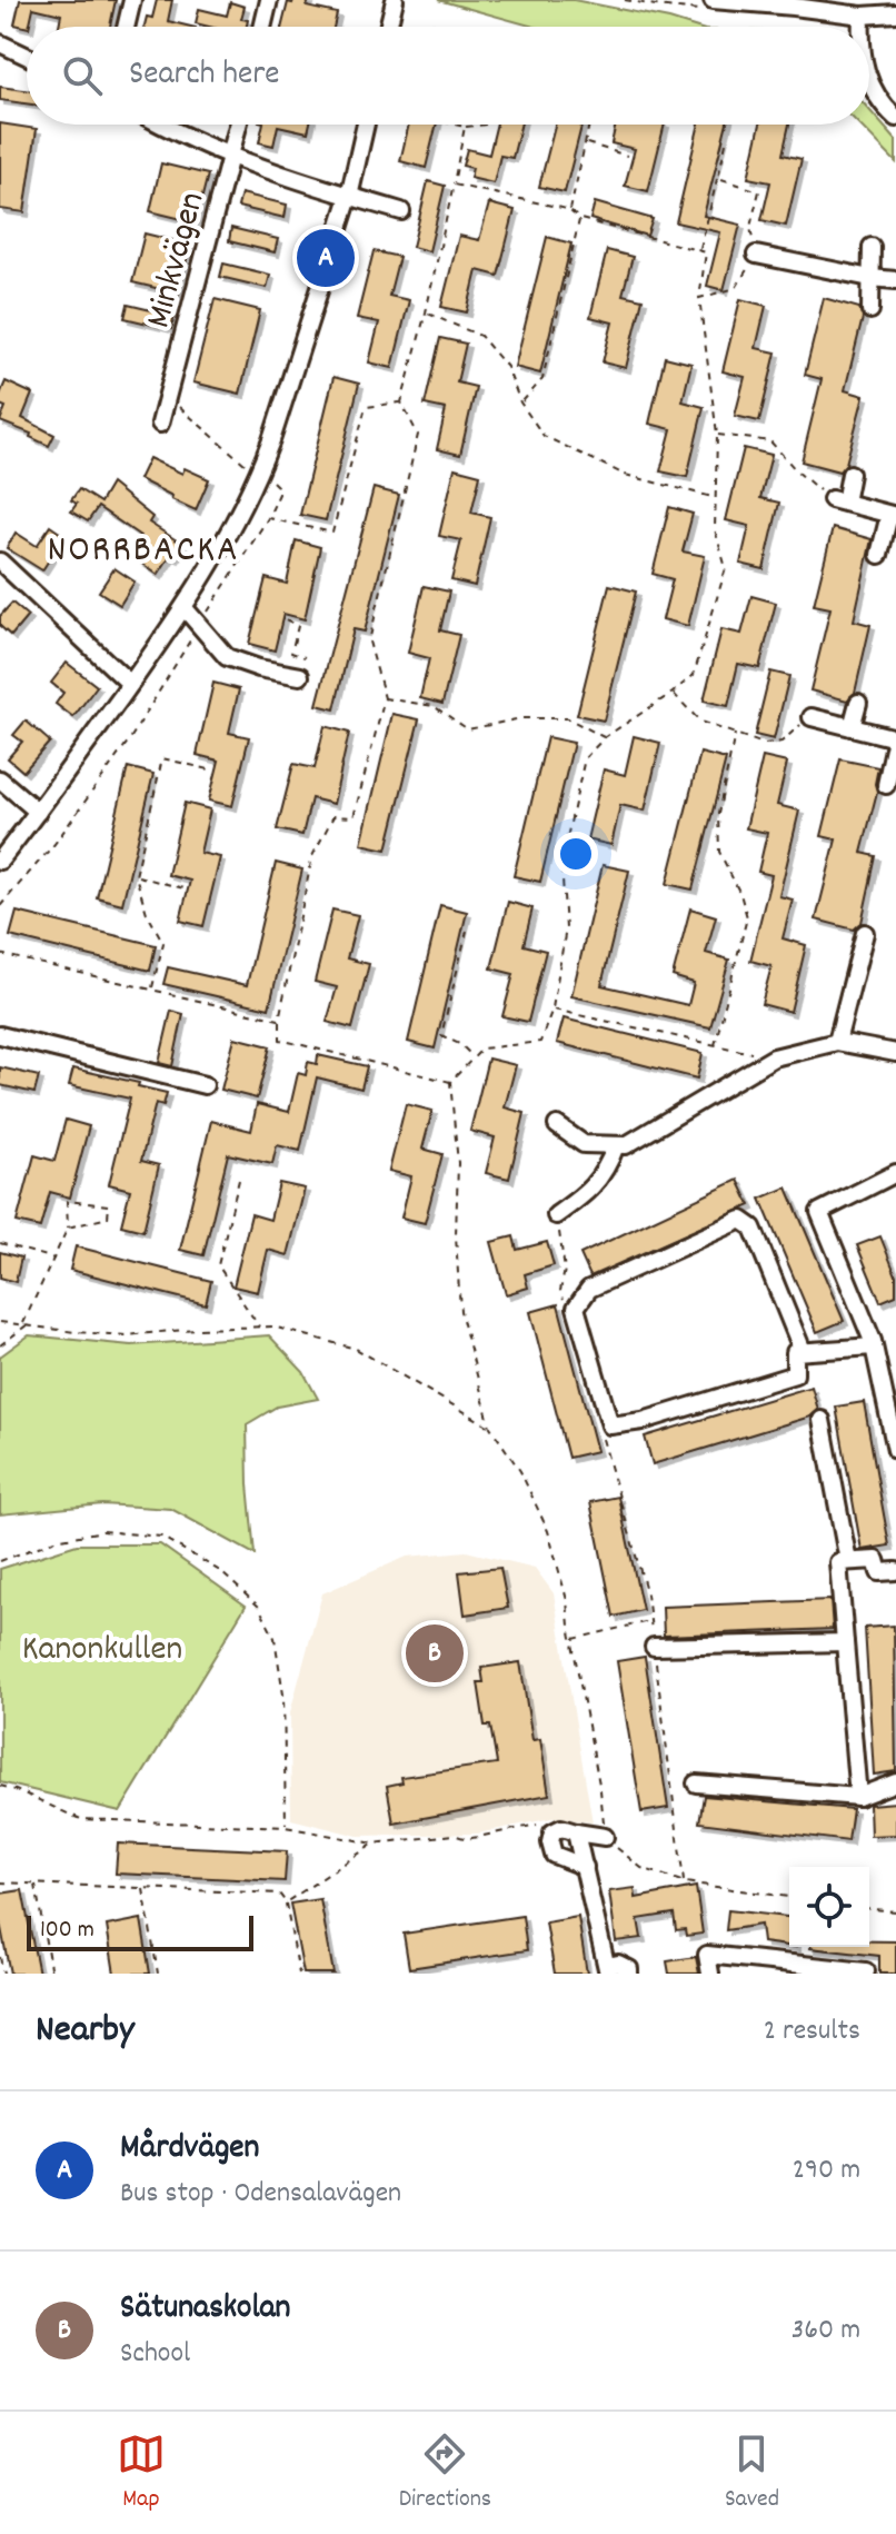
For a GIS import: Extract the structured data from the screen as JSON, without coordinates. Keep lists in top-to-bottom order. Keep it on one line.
{"streets":{"street":["Minkvägen"]},"districts":["NORRBACKA"],"parks":["Kanonkullen"],"scale_bar":"100 m","page":{"search":"Search here","pins":["A","B"],"scale":"100 m","heading":["Nearby","2 results"],"list":[{"mark":"A","name":"Mårdvägen","note":"Bus stop · Odensalavägen","value":"290 m"},{"mark":"B","name":"Sätunaskolan","note":"School","value":"360 m"}],"nav":["Map","Directions","Saved"]}}
